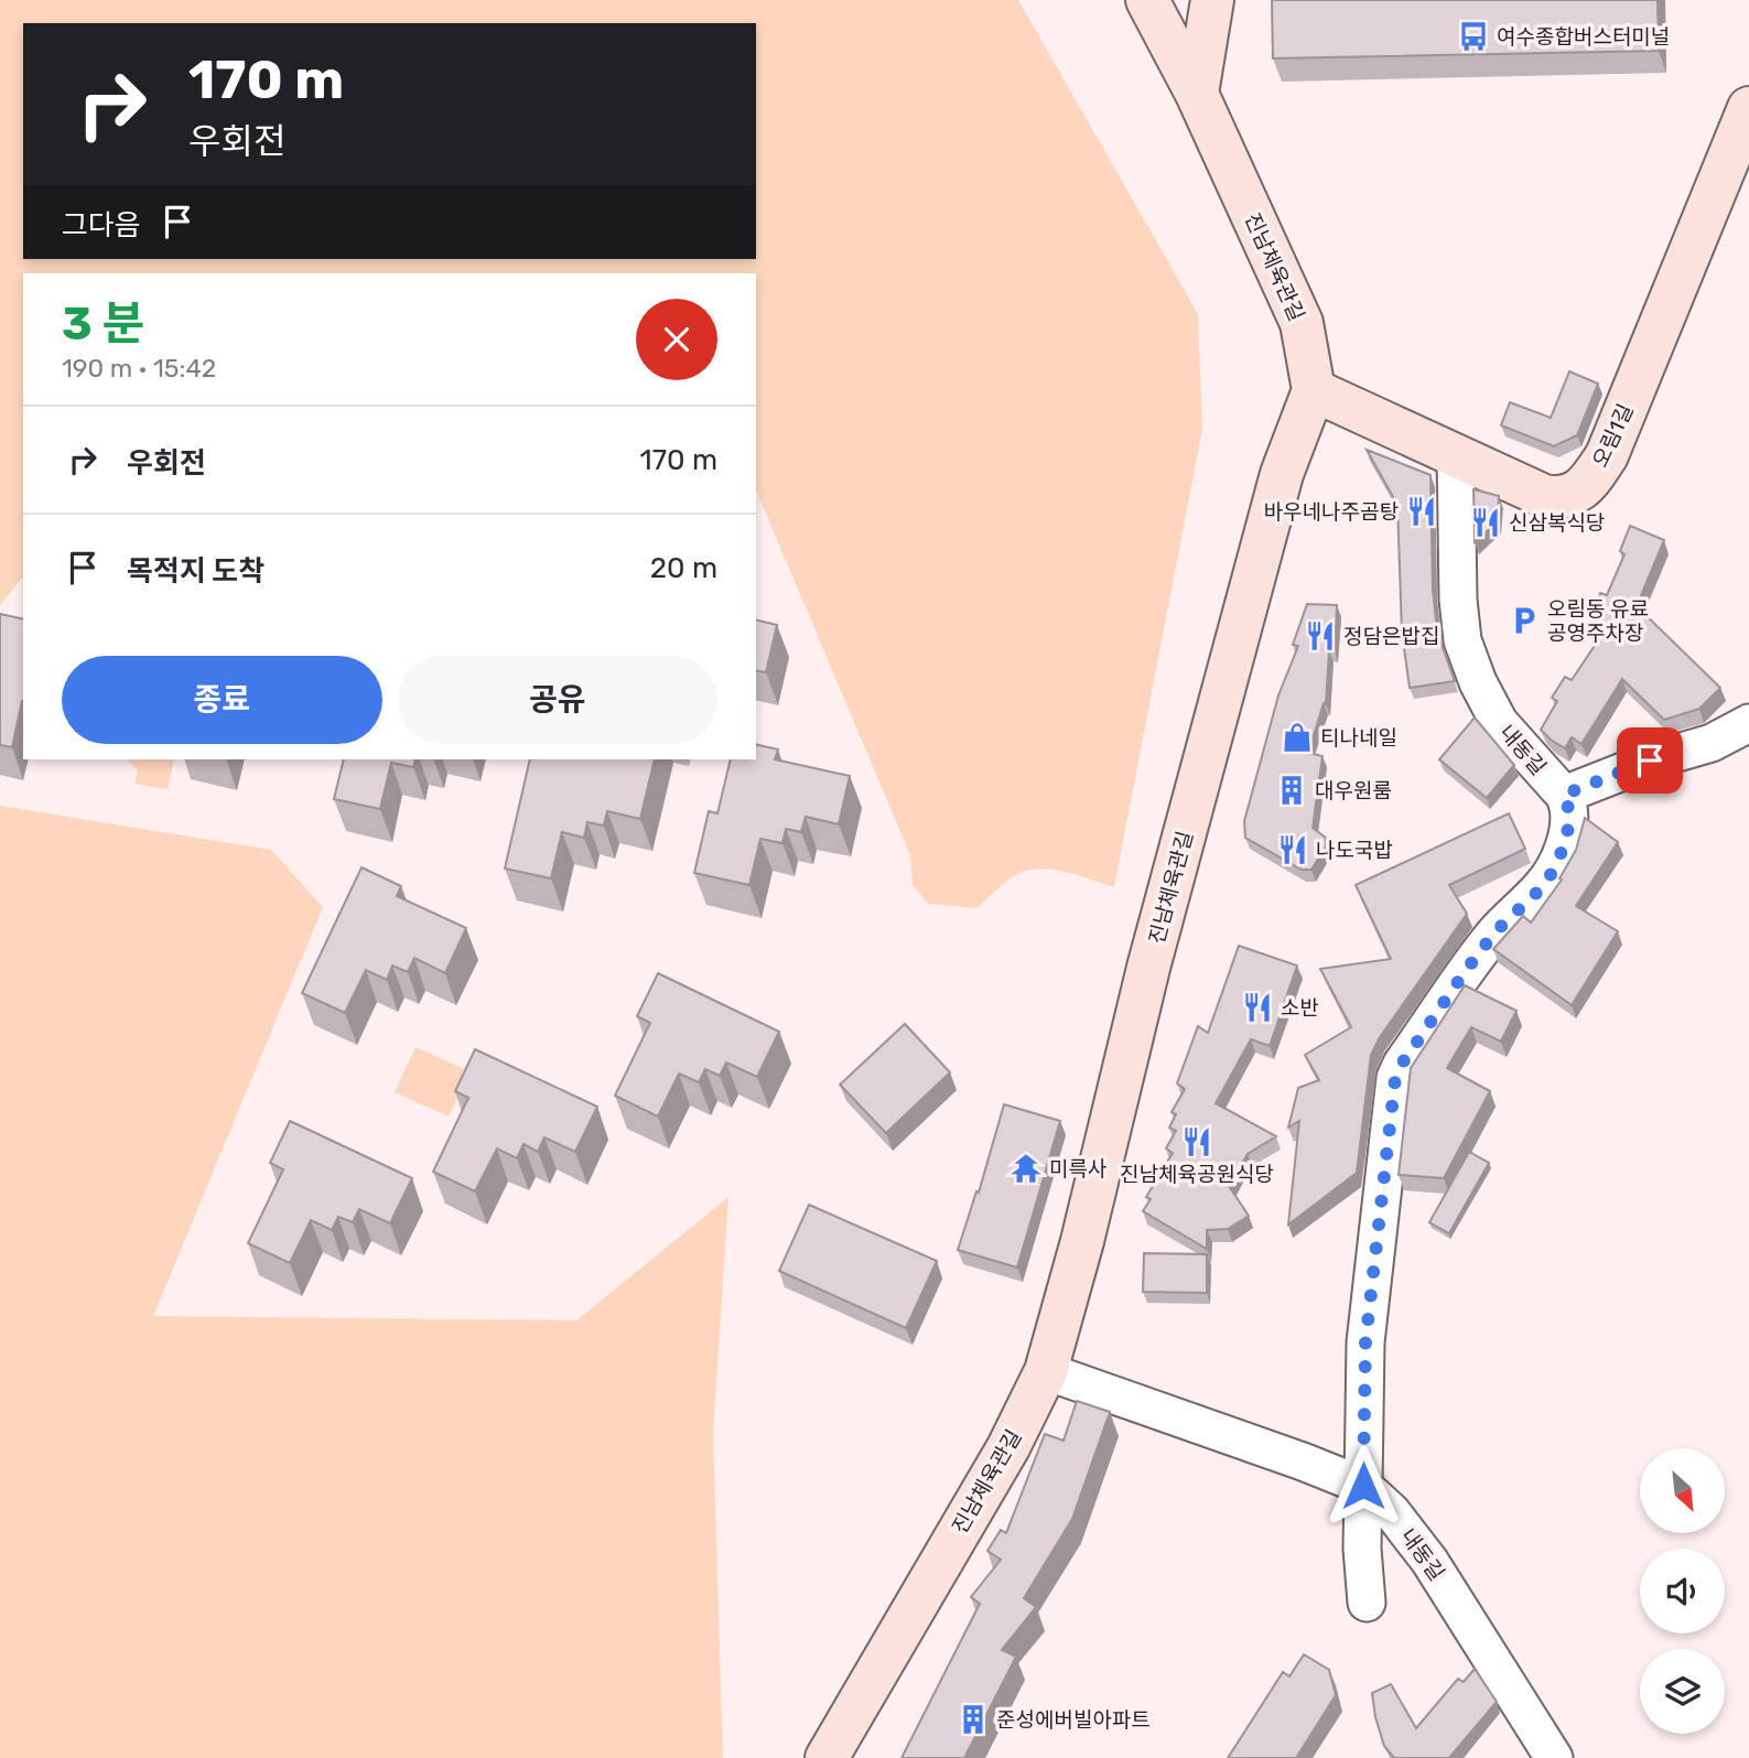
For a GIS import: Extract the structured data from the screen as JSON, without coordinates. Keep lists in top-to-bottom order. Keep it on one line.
{"streets":{"street":["진남체육관길","오림1길","내동길"]},"crossings":[["진남체육관길","오림1길"],["오림1길","내동길"]],"places":{"bus stop":["여수종합버스터미널"],"restaurant":["바우네나주곰탕","신삼복식당","정담은밥집","나도국밥","소반","진남체육공원식당"],"parking":["오림동 유료 공영주차장"],"shop":["티나네일"],"building":["대우원룸","준성에버빌아파트"],"temple":["미륵사"]},"north":"bottom right","page":{"turn":["170 m","우회전"],"then":"그다음","heading":["3 분","190 m · 15:42"],"list":[{"name":"우회전","value":"170 m"},{"name":"목적지 도착","value":"20 m"}],"buttons":["종료","공유"]}}
